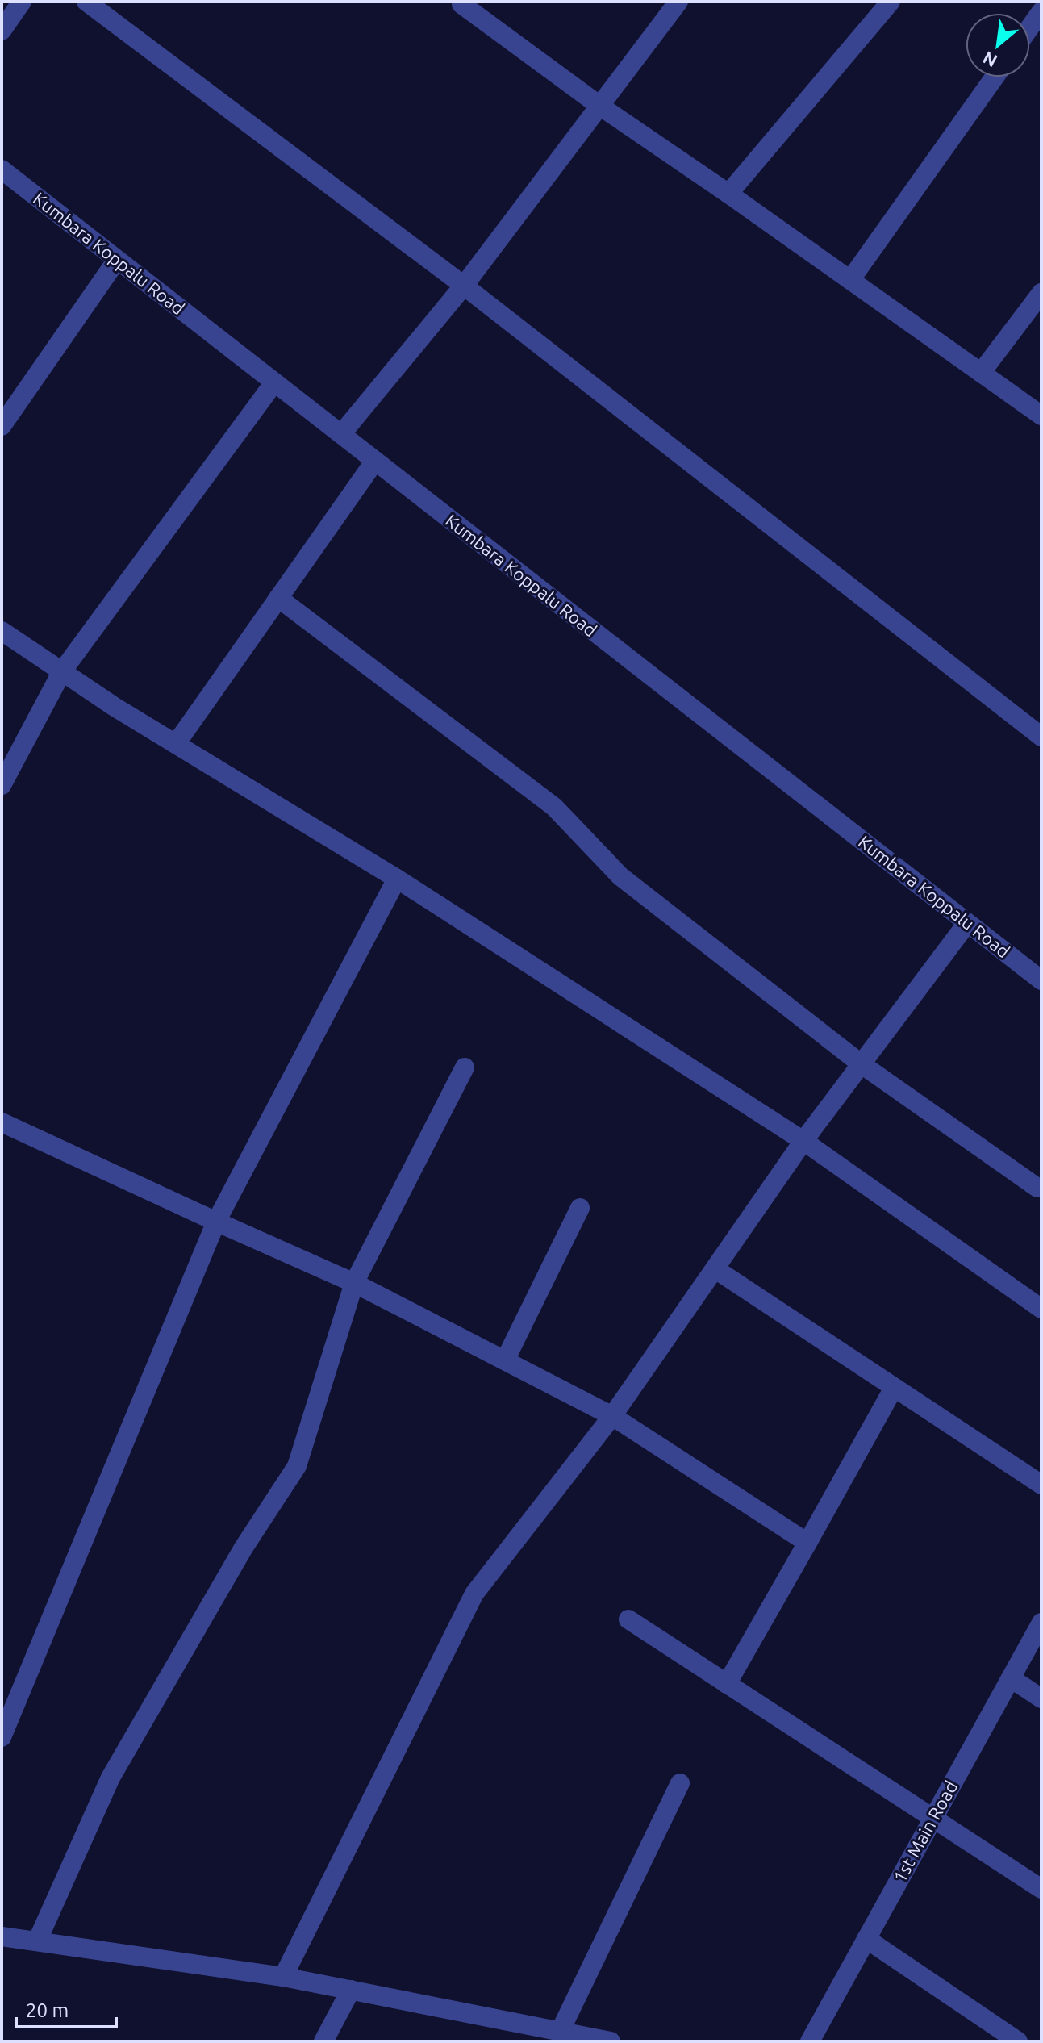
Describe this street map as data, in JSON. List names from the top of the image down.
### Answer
{
  "streets": {
    "street": ["Kumbara Koppalu Road", "1st Main Road"]
  },
  "scale_bar": "20 m",
  "north": "bottom left"
}
